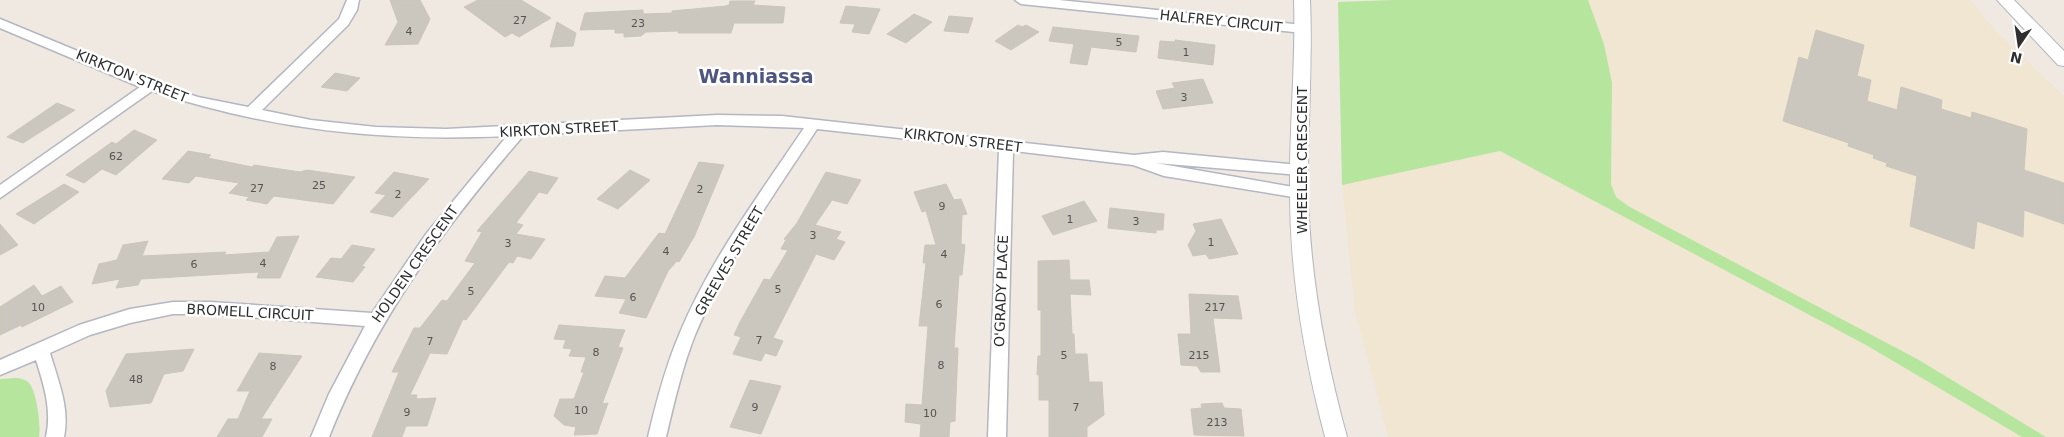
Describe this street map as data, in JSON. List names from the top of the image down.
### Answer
{
  "streets": {
    "street": [
      "HALFREY CIRCUIT",
      "KIRKTON STREET",
      "WHEELER CRESCENT",
      "GREEVES STREET",
      "HOLDEN CRESCENT",
      "O'GRADY PLACE",
      "BROMELL CIRCUIT"
    ]
  },
  "crossings": [
    ["HALFREY CIRCUIT", "WHEELER CRESCENT"],
    ["KIRKTON STREET", "WHEELER CRESCENT"],
    ["KIRKTON STREET", "GREEVES STREET"],
    ["KIRKTON STREET", "HOLDEN CRESCENT"],
    ["KIRKTON STREET", "O'GRADY PLACE"],
    ["HOLDEN CRESCENT", "BROMELL CIRCUIT"]
  ],
  "districts": ["Wanniassa"],
  "house_numbers": [
    "27",
    "23",
    "4",
    "5",
    "1",
    "3",
    "62",
    "25",
    "27",
    "2",
    "2",
    "9",
    "1",
    "3",
    "3",
    "1",
    "3",
    "4",
    "4",
    "4",
    "6",
    "5",
    "5",
    "6",
    "6",
    "10",
    "217",
    "7",
    "7",
    "8",
    "5",
    "215",
    "8",
    "8",
    "48",
    "9",
    "7",
    "10",
    "9",
    "10",
    "213"
  ],
  "north": "bottom"
}
